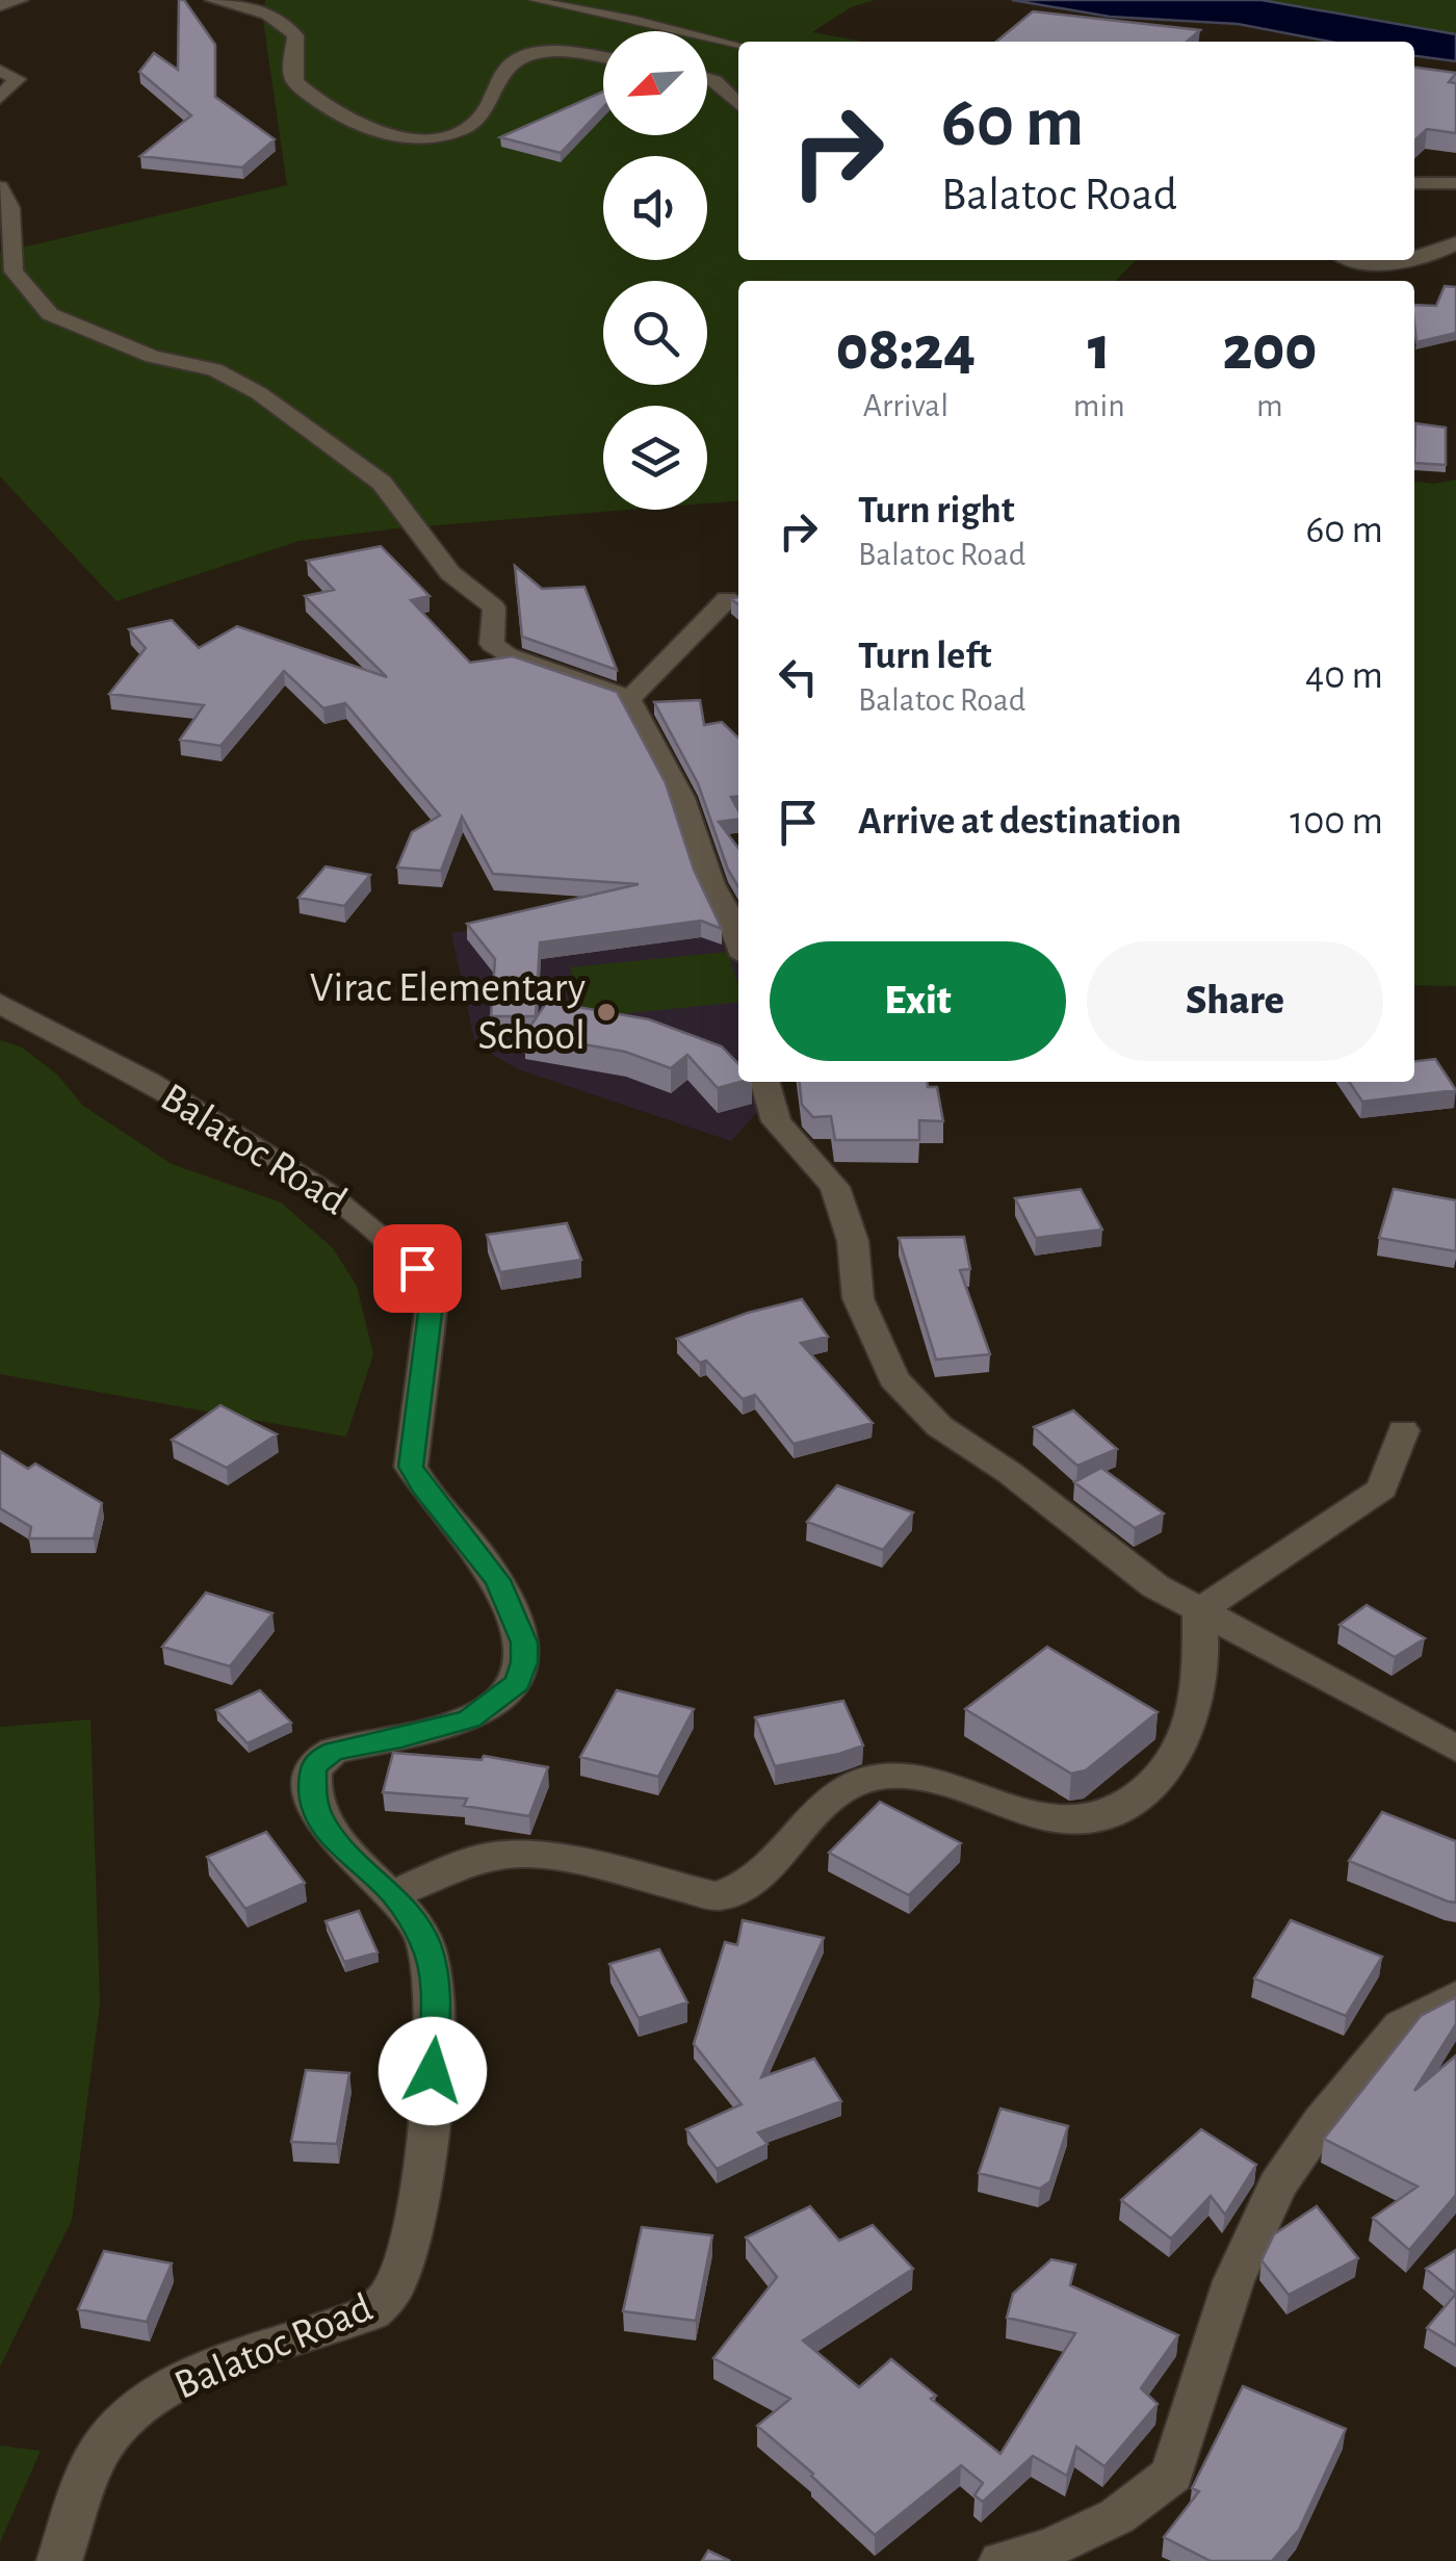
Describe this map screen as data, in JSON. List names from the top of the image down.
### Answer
{
  "streets": {
    "street": ["Balatoc Road"]
  },
  "places": ["Virac Elementary School"],
  "north": "bottom left",
  "page": {
    "turn": ["60 m", "Balatoc Road"],
    "eta": [
      "08:24",
      "Arrival",
      "1",
      "min",
      "200",
      "m"
    ],
    "list": [
      {
        "name": "Turn right",
        "note": "Balatoc Road",
        "value": "60 m"
      },
      {
        "name": "Turn left",
        "note": "Balatoc Road",
        "value": "40 m"
      },
      {
        "name": "Arrive at destination",
        "value": "100 m"
      }
    ],
    "buttons": ["Exit", "Share"]
  }
}
